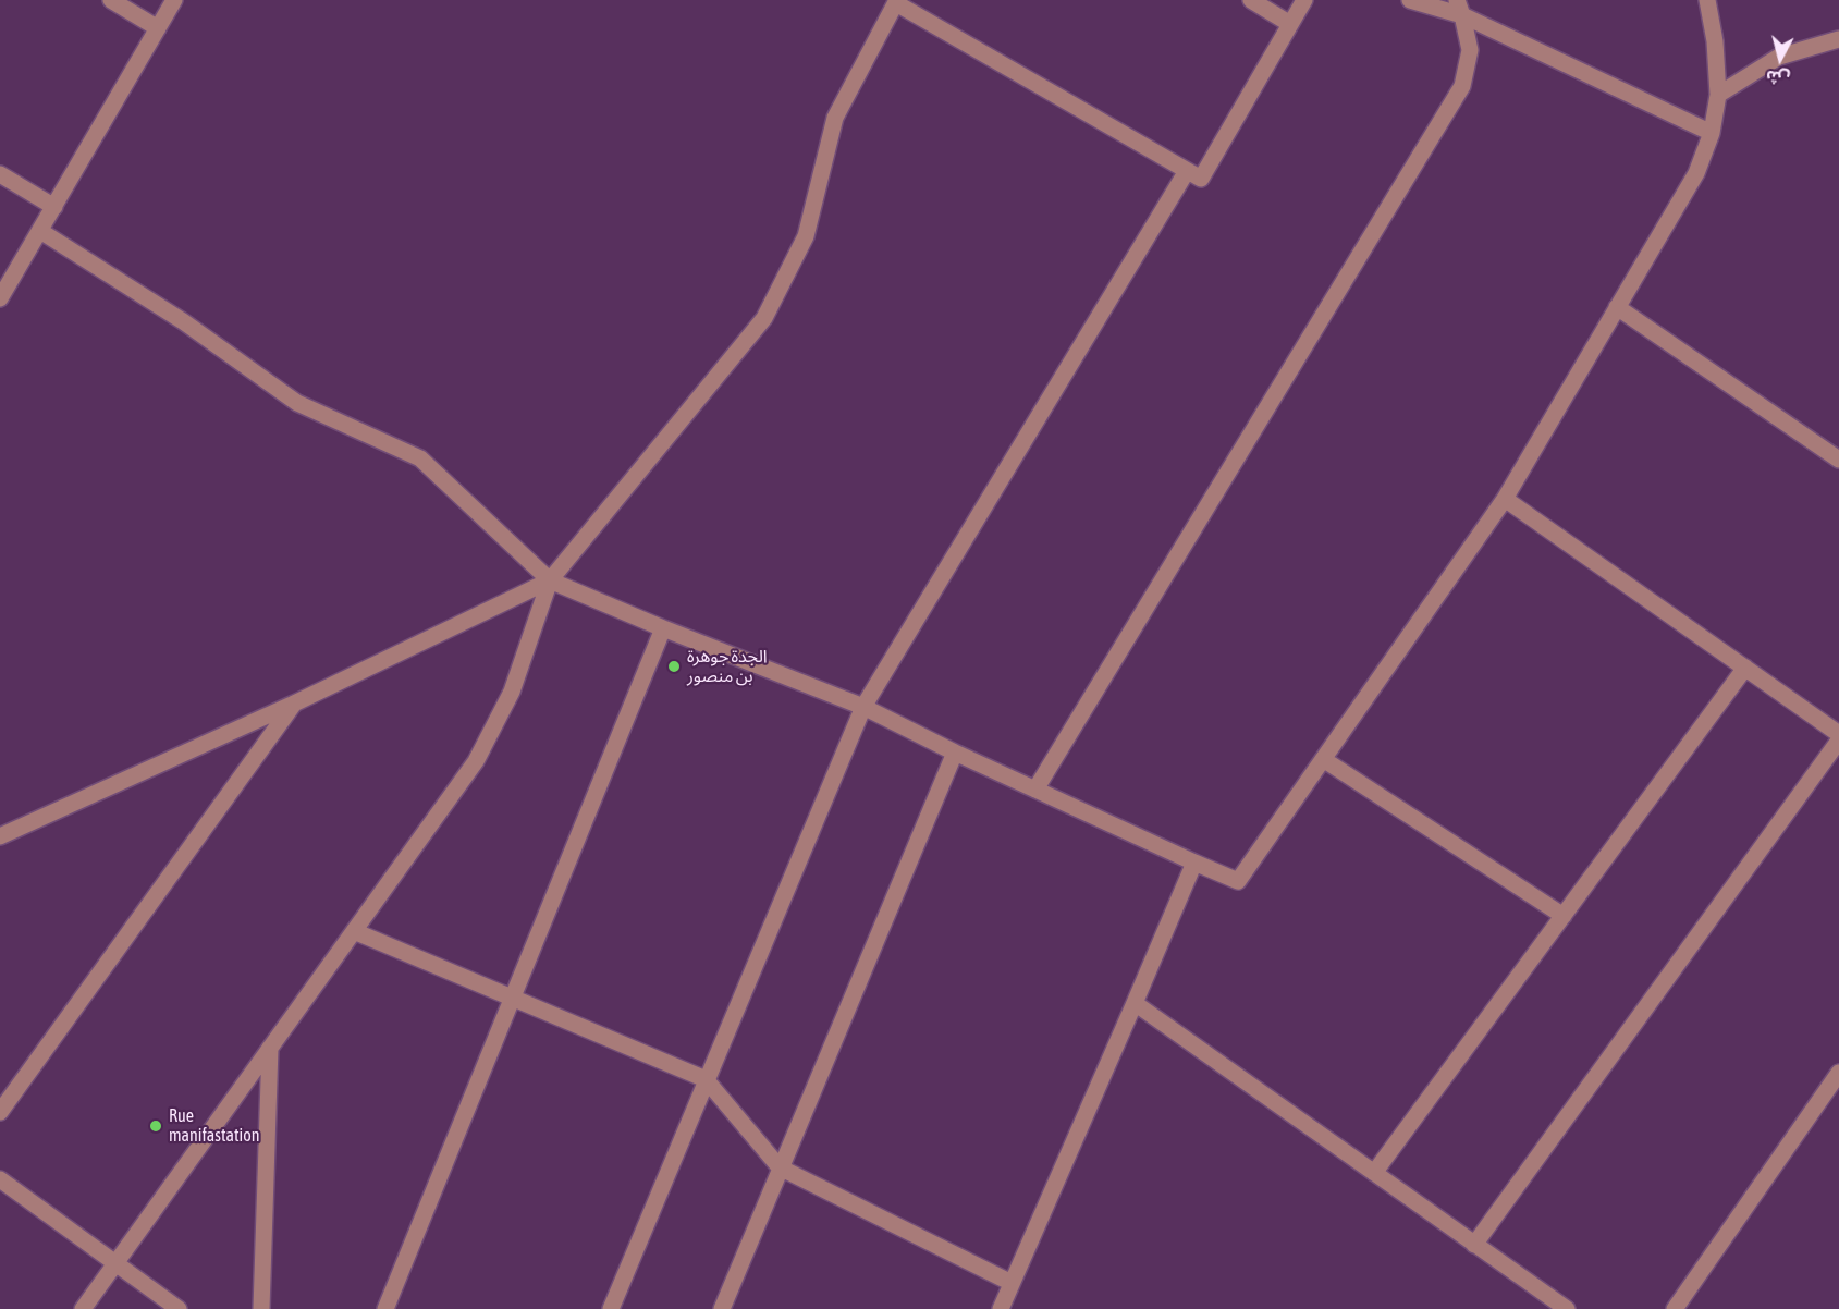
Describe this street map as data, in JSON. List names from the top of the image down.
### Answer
{
  "places": ["الجدة جوهرة بن منصور", "Rue manifastation"],
  "north": "bottom"
}
